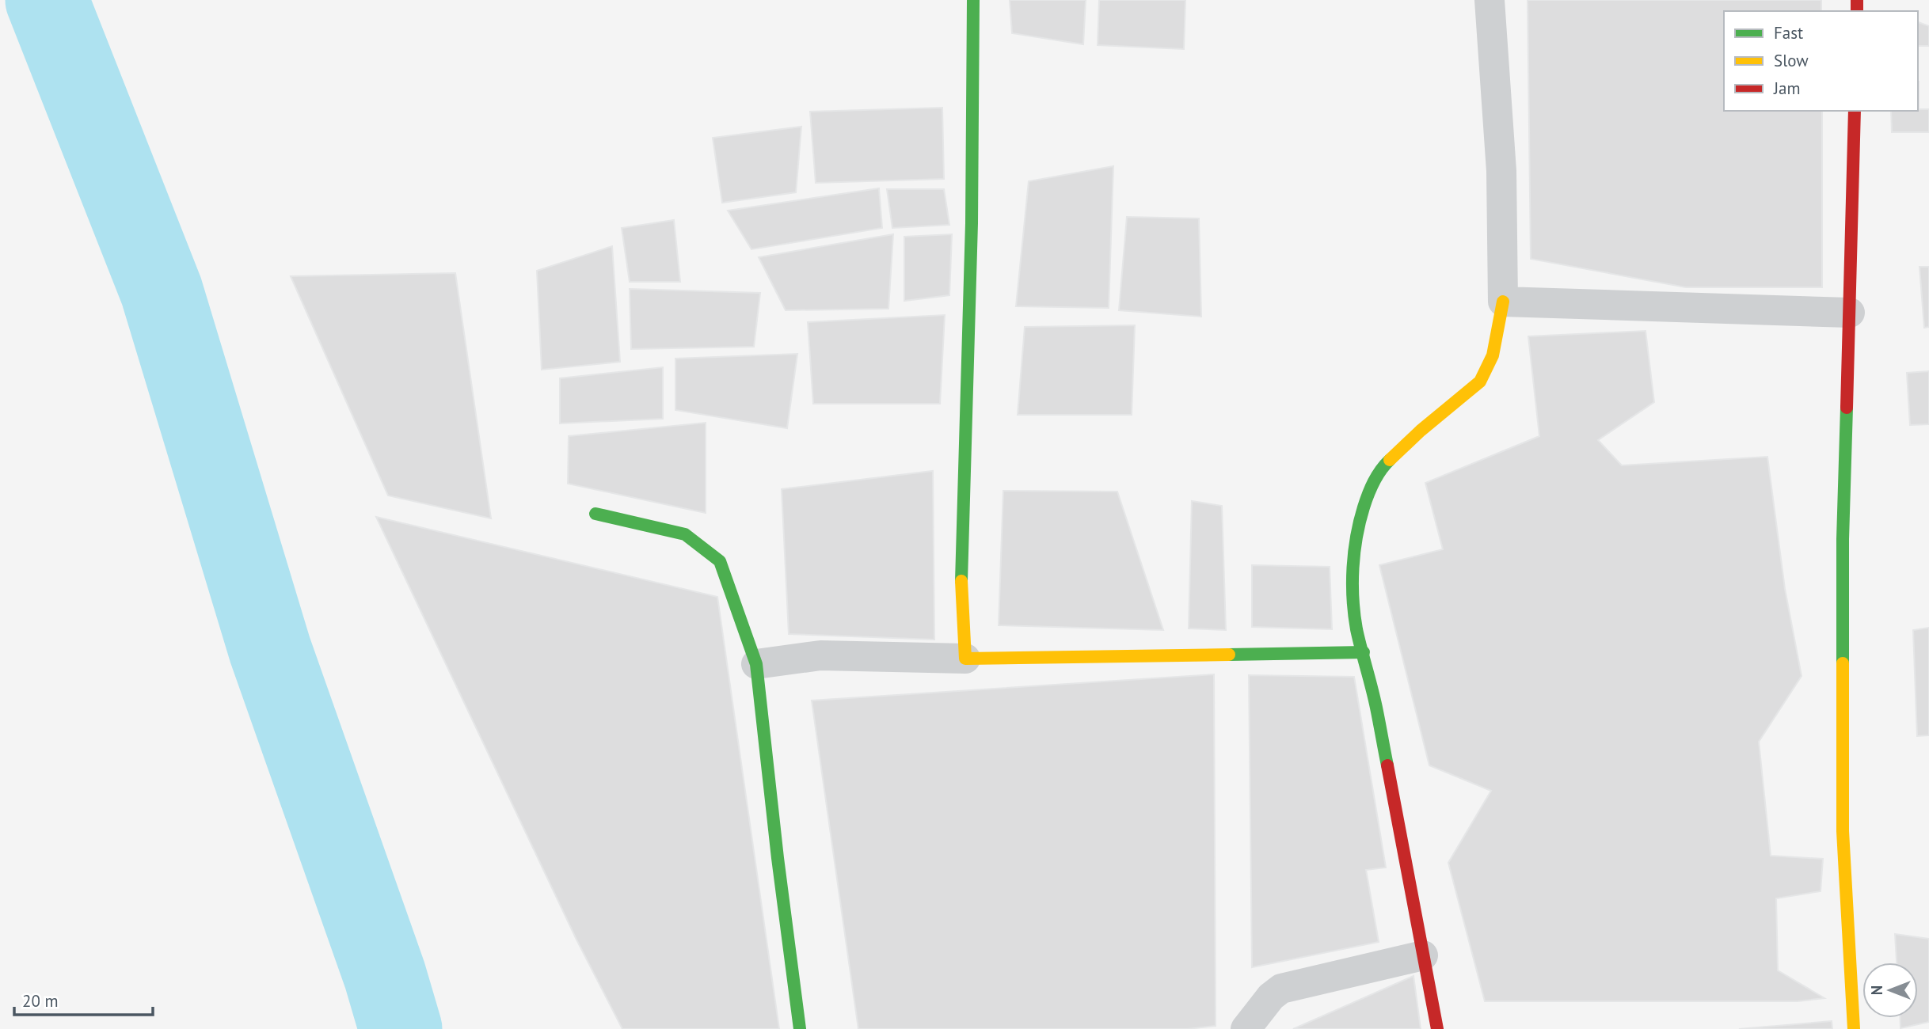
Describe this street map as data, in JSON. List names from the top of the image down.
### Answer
{
  "legend": ["Fast", "Slow", "Jam"],
  "scale_bar": "20 m",
  "north": "left"
}
